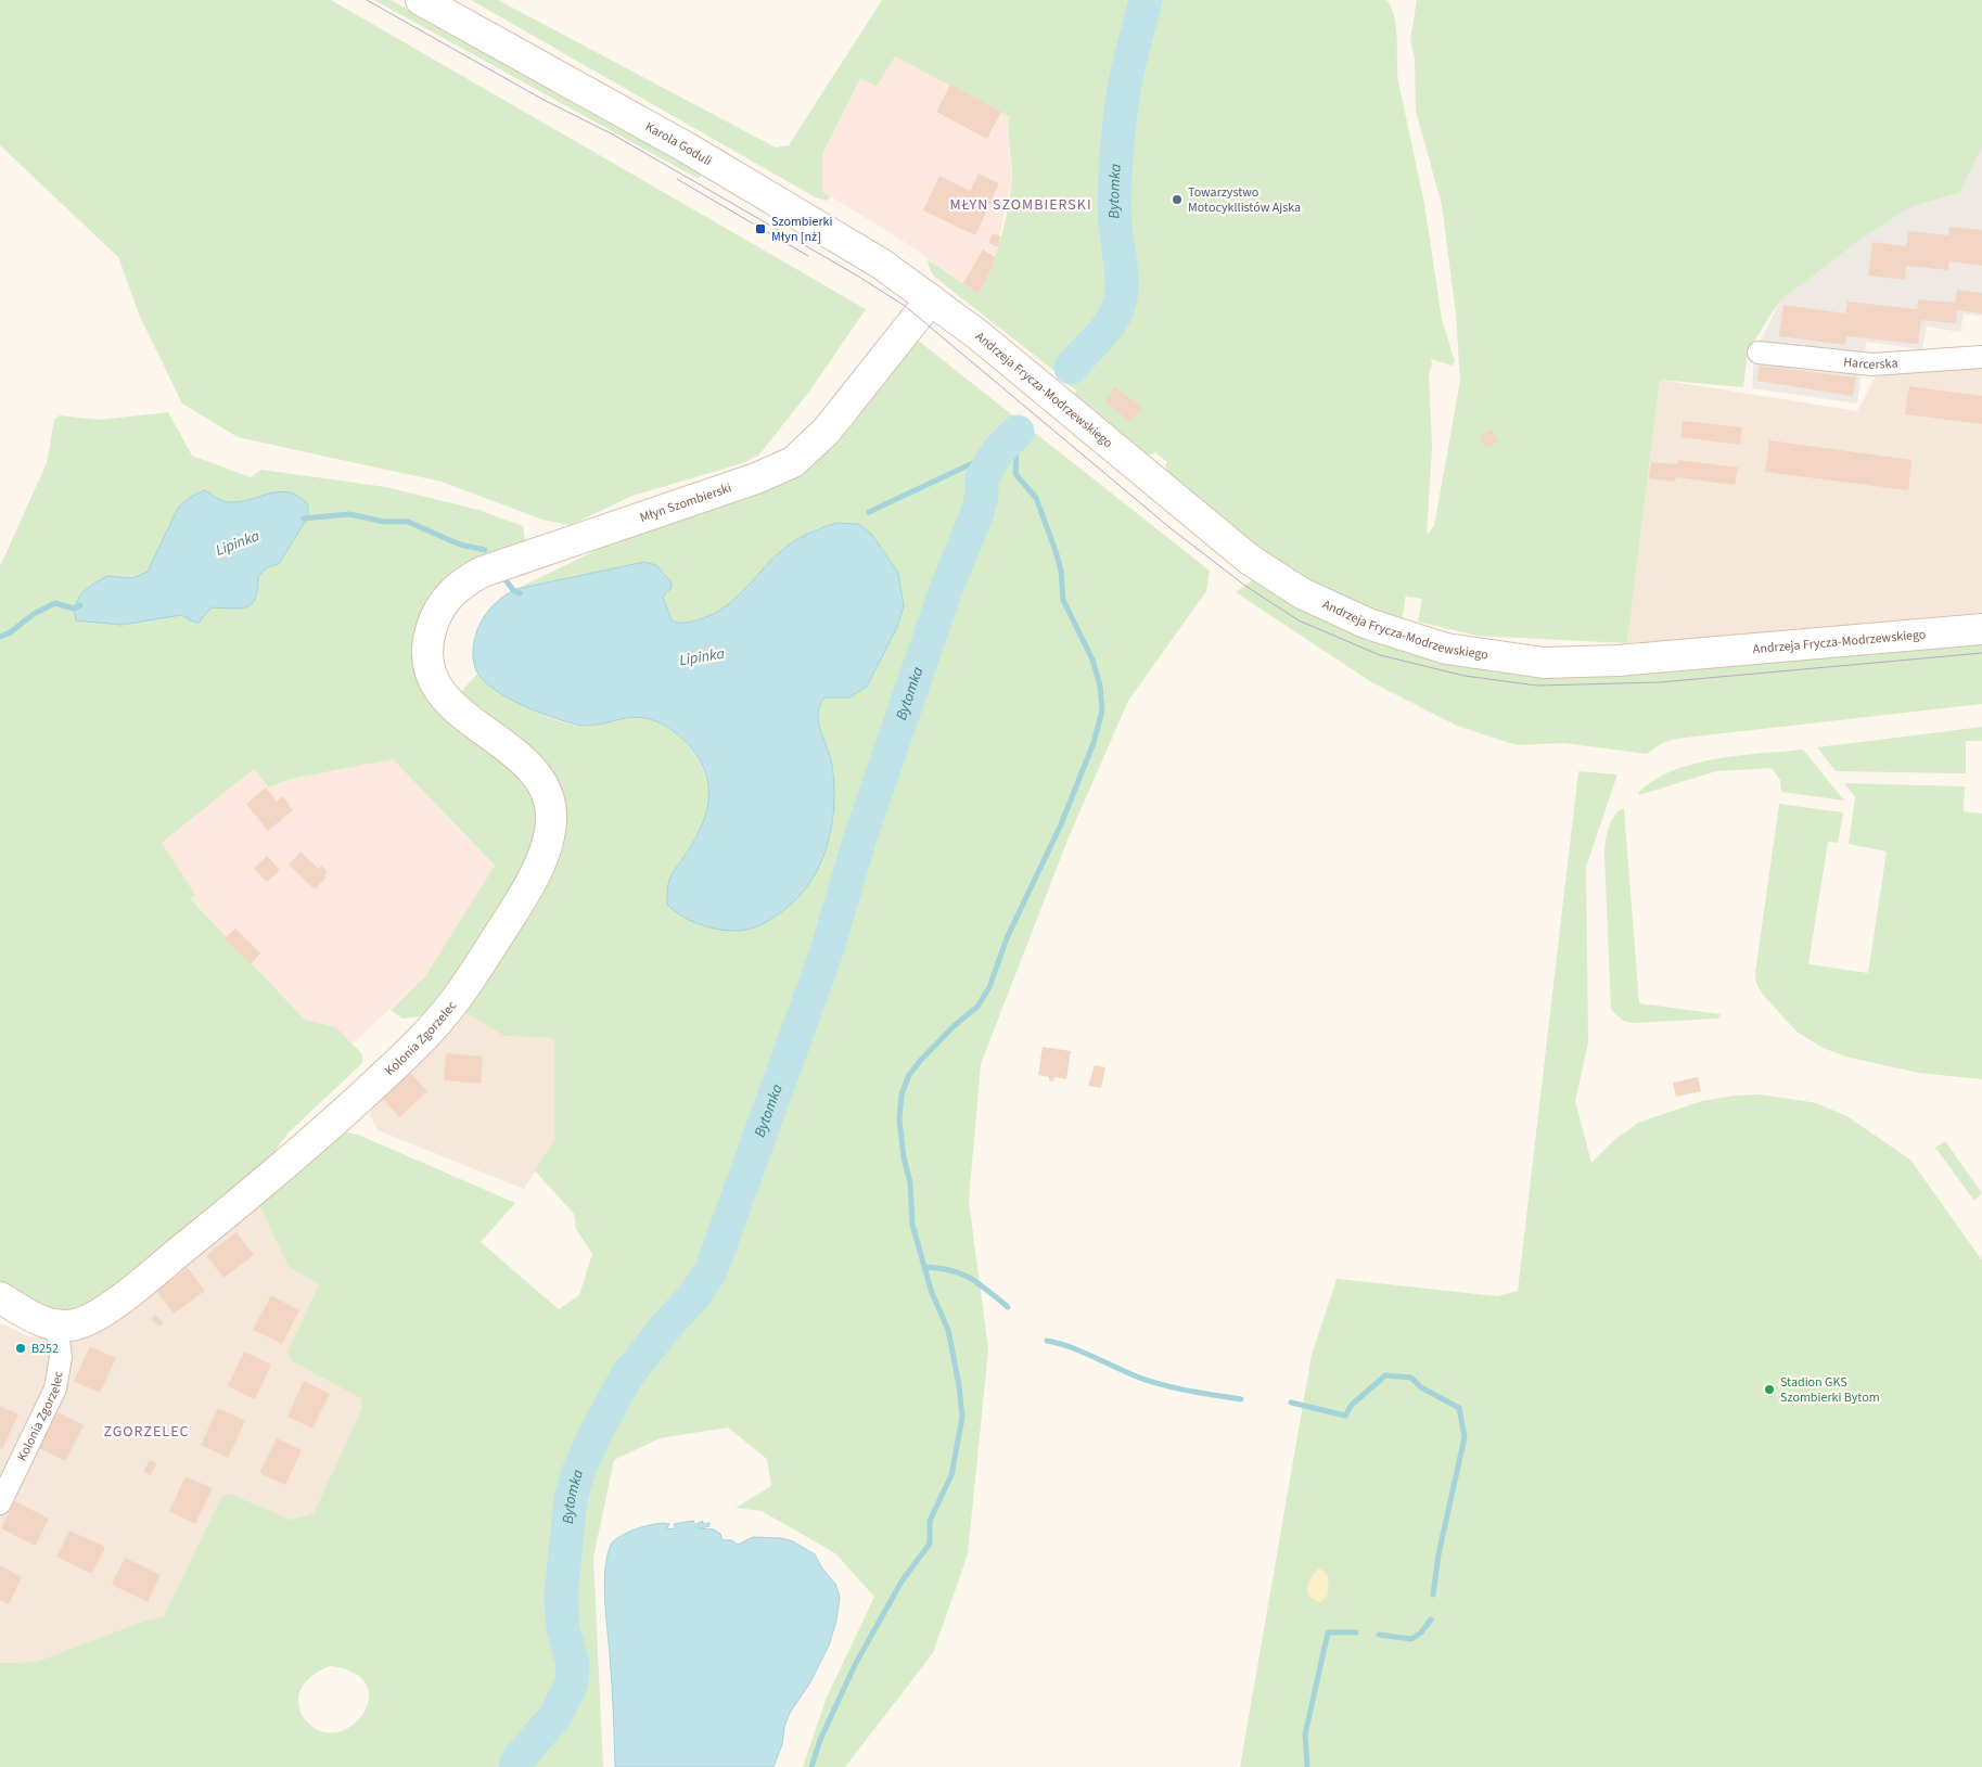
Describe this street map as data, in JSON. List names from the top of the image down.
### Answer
{
  "streets": {
    "main road": [
      "Karola Goduli",
      "Andrzeja Frycza-Modrzewskiego",
      "Młyn Szombierski",
      "Kolonia Zgorzelec"
    ],
    "street": ["Harcerska"]
  },
  "crossings": [
    ["Karola Goduli", "Andrzeja Frycza-Modrzewskiego"],
    ["Karola Goduli", "Młyn Szombierski"],
    ["Andrzeja Frycza-Modrzewskiego", "Młyn Szombierski"],
    ["Młyn Szombierski", "Kolonia Zgorzelec"]
  ],
  "districts": ["MŁYN SZOMBIERSKI", "ZGORZELEC"],
  "water": ["Bytomka", "Lipinka"],
  "places": {
    "other": ["Towarzystwo Motocykllistów Ajska", "B252", "Stadion GKS Szombierki Bytom"],
    "transit": ["Szombierki Młyn [nż]"]
  }
}
